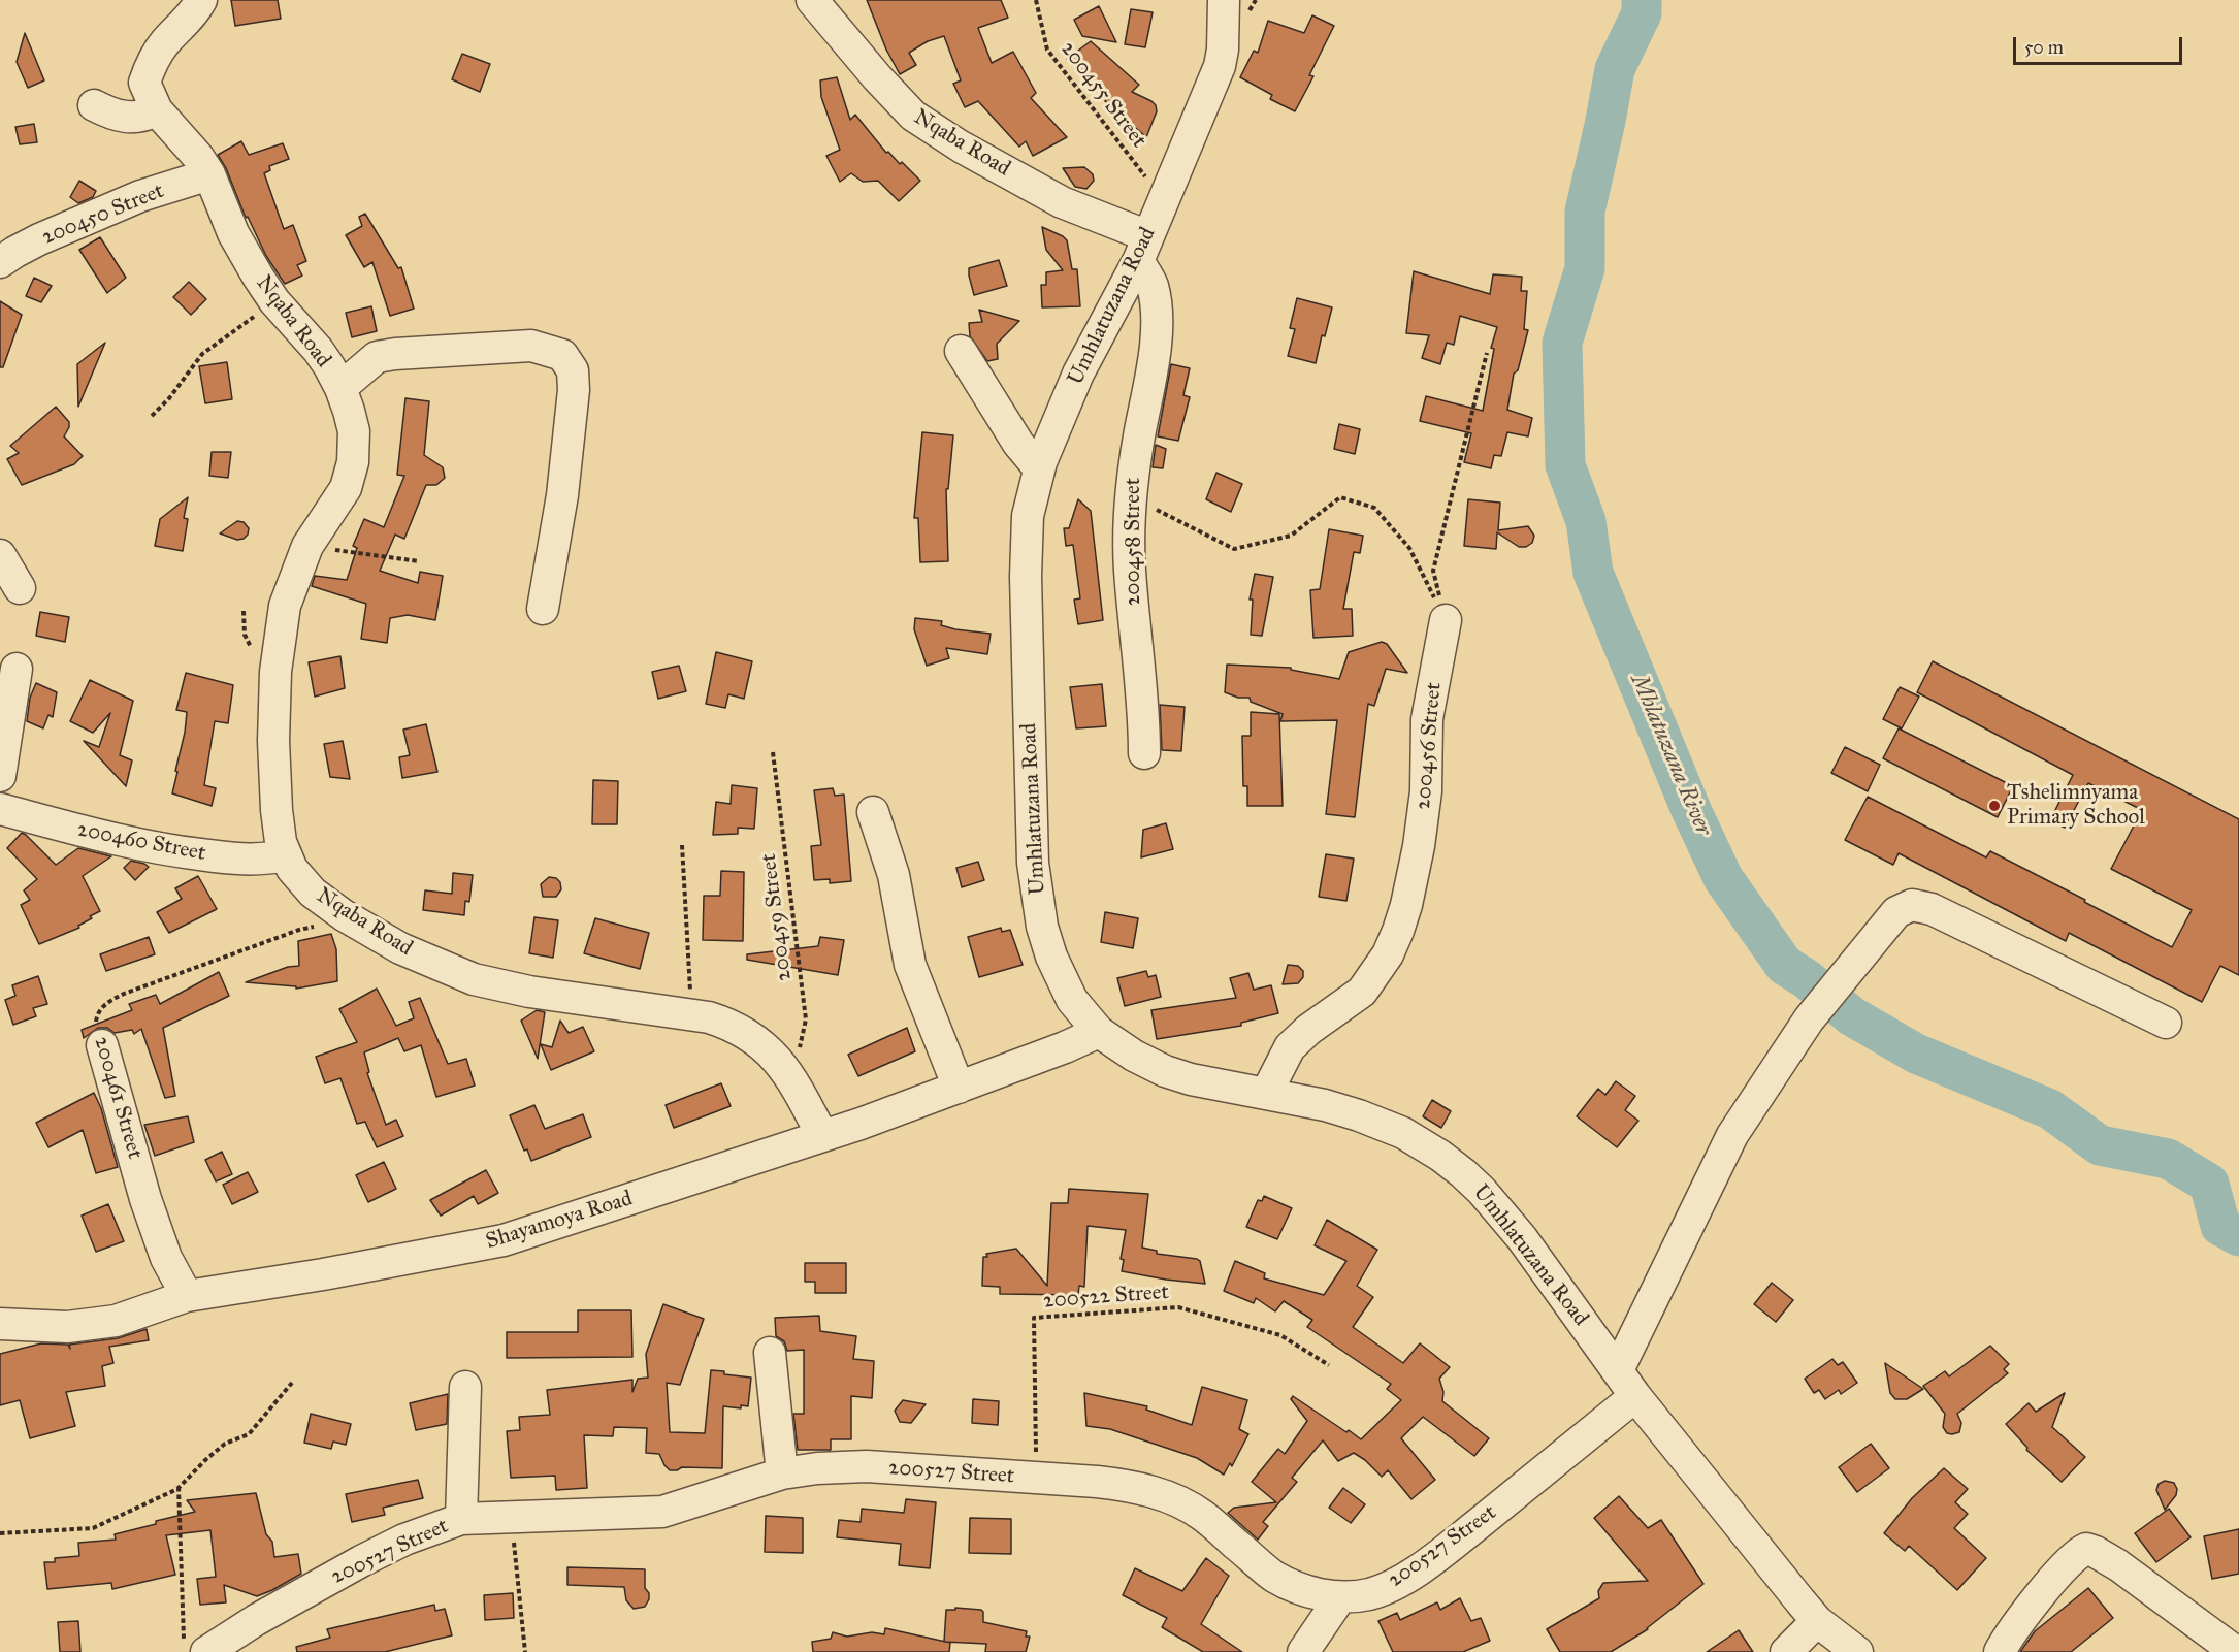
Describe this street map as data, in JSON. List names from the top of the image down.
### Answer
{
  "streets": {
    "street": [
      "Nqaba Road",
      "200450 Street",
      "Umhlatuzana Road",
      "200458 Street",
      "200456 Street",
      "200460 Street",
      "200461 Street",
      "Shayamoya Road",
      "200527 Street"
    ],
    "path": ["200455 Street", "200459 Street", "200522 Street"]
  },
  "crossings": [
    ["200455 Street", "Umhlatuzana Road"],
    ["Nqaba Road", "200450 Street"],
    ["Nqaba Road", "Umhlatuzana Road"],
    ["Nqaba Road", "200458 Street"],
    ["Nqaba Road", "200460 Street"],
    ["Nqaba Road", "200459 Street"],
    ["Nqaba Road", "200461 Street"],
    ["Nqaba Road", "Shayamoya Road"],
    ["Umhlatuzana Road", "200458 Street"],
    ["Umhlatuzana Road", "200456 Street"],
    ["Umhlatuzana Road", "Shayamoya Road"],
    ["Umhlatuzana Road", "200527 Street"],
    ["200461 Street", "Shayamoya Road"],
    ["200522 Street", "200527 Street"]
  ],
  "water": ["Mhlatuzana River"],
  "places": ["Tshelimnyama Primary School"],
  "scale_bar": "50 m"
}
